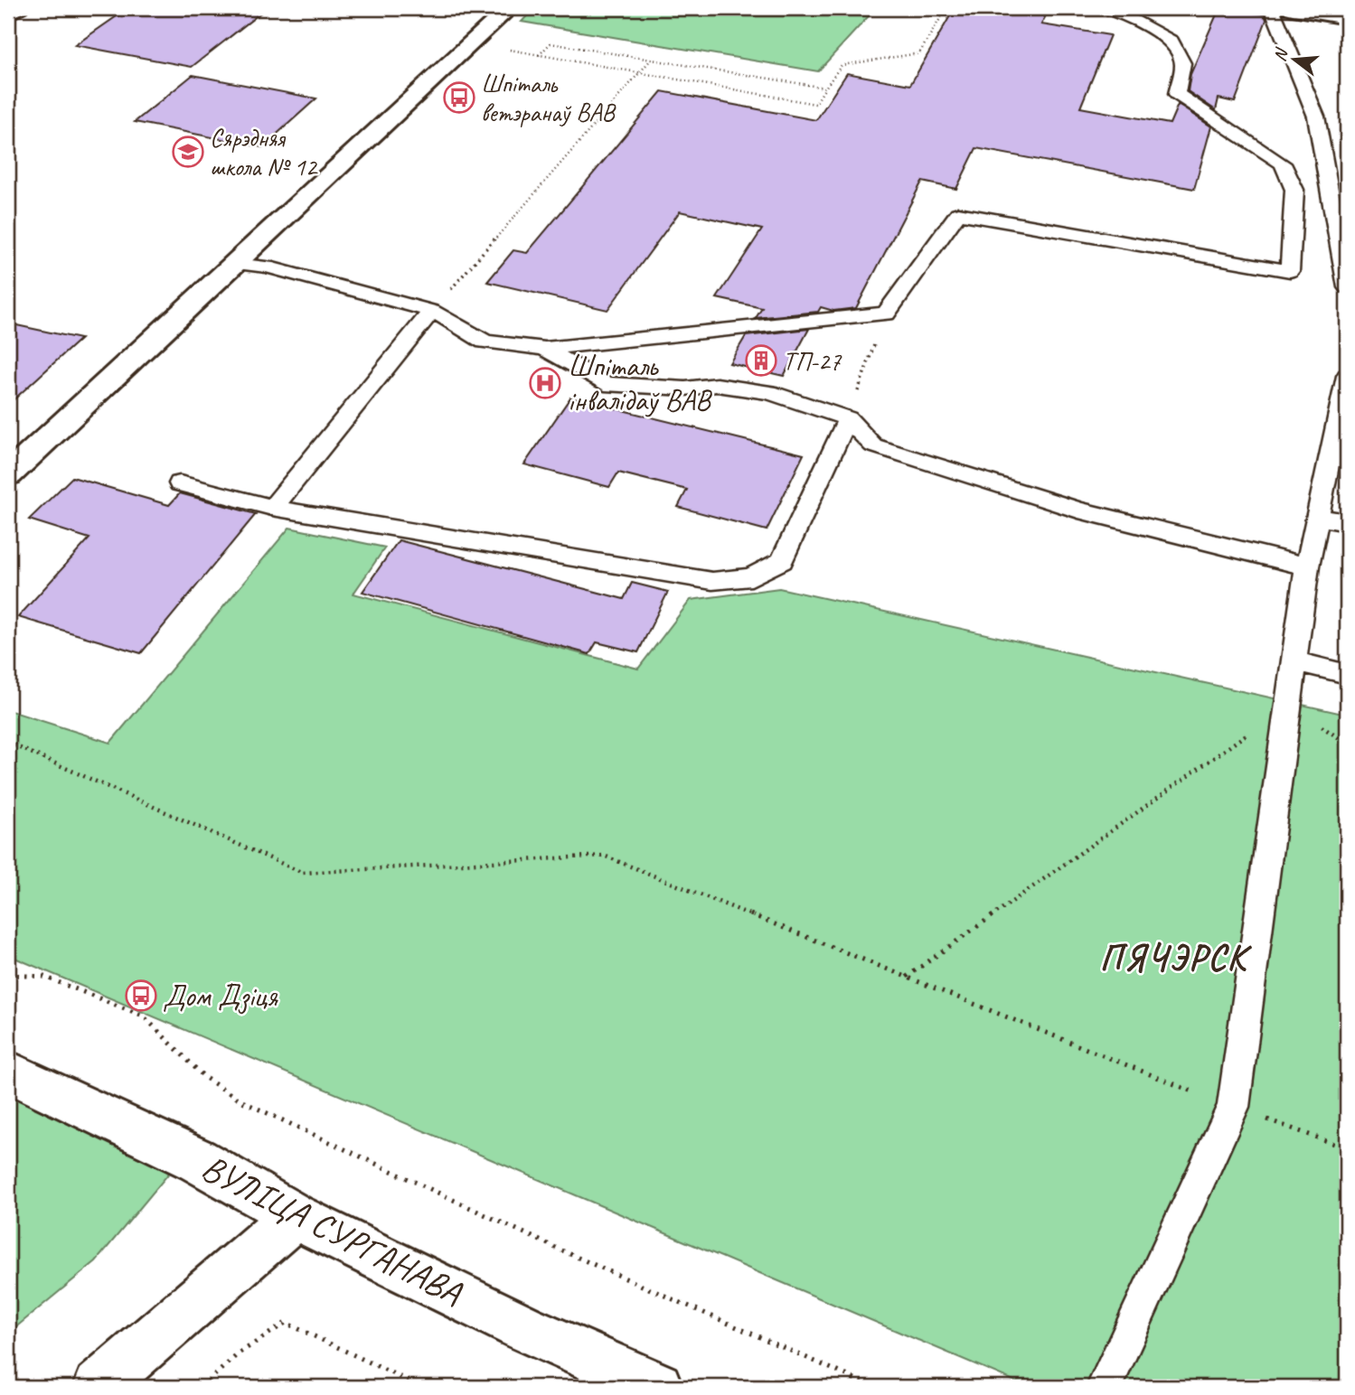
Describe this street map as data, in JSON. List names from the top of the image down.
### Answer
{
  "streets": {
    "main road": ["ВУЛІЦА СУРГАНАВА"]
  },
  "districts": ["ПЯЧЭРСК"],
  "places": {
    "bus stop": ["Шпіталь ветэранаў ВАВ", "Дом Дзіця"],
    "school or university": ["Сярэдняя школа № 12"],
    "building": ["ТП-27"],
    "hospital": ["Шпіталь інвалідаў ВАВ"]
  },
  "north": "left"
}
